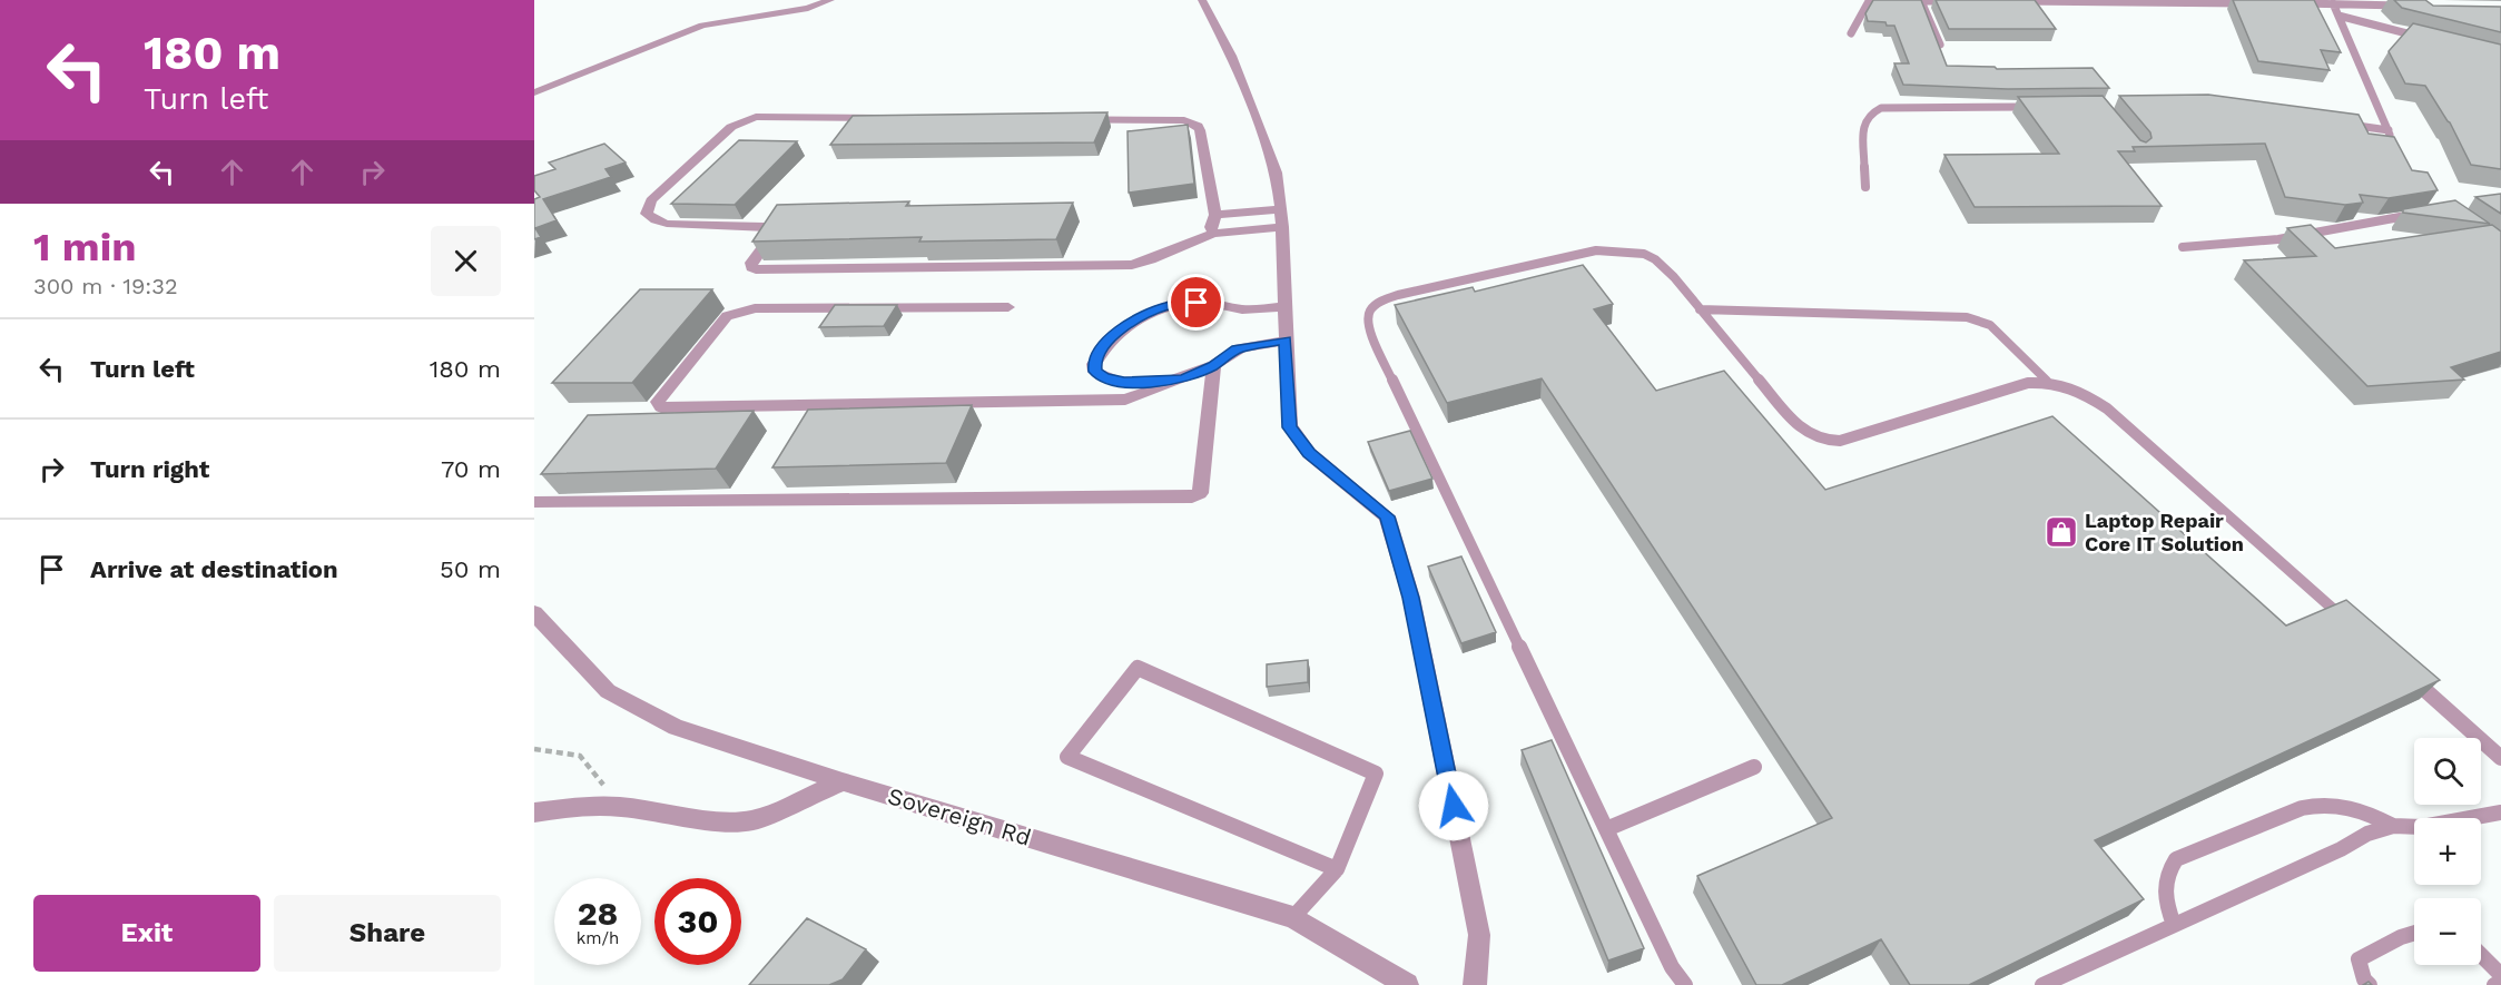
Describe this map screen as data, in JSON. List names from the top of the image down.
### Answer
{
  "streets": {
    "street": ["Sovereign Rd"]
  },
  "places": {
    "shop": ["Laptop Repair Core IT Solution"]
  },
  "page": {
    "turn": ["180 m", "Turn left"],
    "heading": ["1 min", "300 m · 19:32"],
    "list": [
      {
        "name": "Turn left",
        "value": "180 m"
      },
      {
        "name": "Turn right",
        "value": "70 m"
      },
      {
        "name": "Arrive at destination",
        "value": "50 m"
      }
    ],
    "map_buttons": ["+", "−"],
    "speed": "28 km/h",
    "limit": "30",
    "buttons": ["Exit", "Share"]
  }
}
